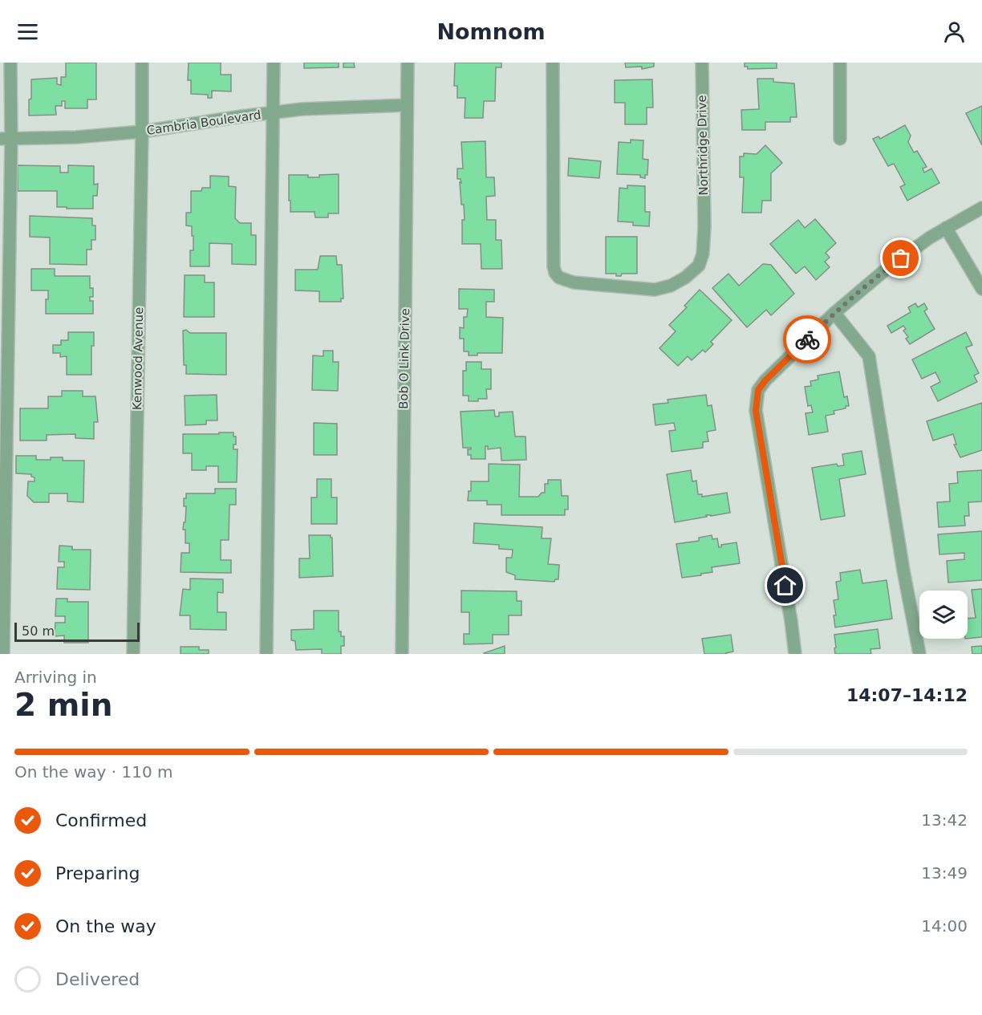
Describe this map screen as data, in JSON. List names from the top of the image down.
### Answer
{
  "streets": {
    "street": [
      "Cambria Boulevard",
      "Northridge Drive",
      "Kenwood Avenue",
      "Bob O Link Drive"
    ]
  },
  "crossings": [
    ["Cambria Boulevard", "Kenwood Avenue"],
    ["Cambria Boulevard", "Bob O Link Drive"]
  ],
  "scale_bar": "50 m",
  "page": {
    "header": "Nomnom",
    "scale": "50 m",
    "heading": ["2 min", "Arriving in", "14:07–14:12"],
    "bar": "On the way · 110 m",
    "list": [
      ["Confirmed", "13:42"],
      ["Preparing", "13:49"],
      ["On the way", "14:00"],
      "Delivered"
    ]
  }
}
